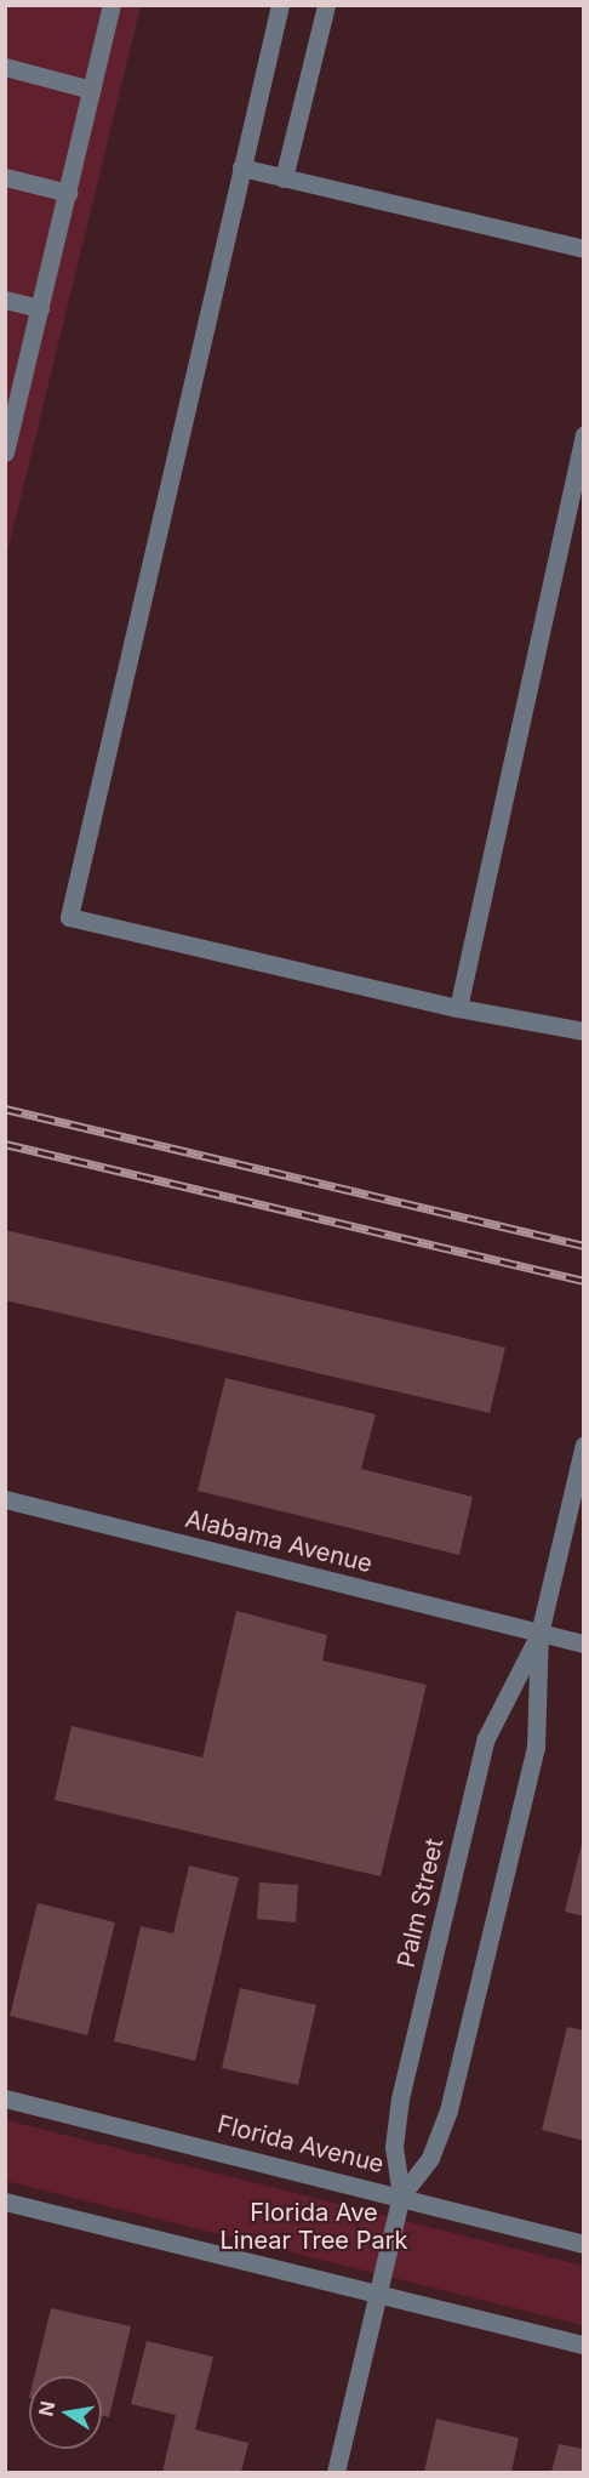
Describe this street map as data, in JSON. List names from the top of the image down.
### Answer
{
  "streets": {
    "street": ["Alabama Avenue", "Palm Street", "Florida Avenue"]
  },
  "crossings": [
    ["Alabama Avenue", "Palm Street"],
    ["Palm Street", "Florida Avenue"]
  ],
  "parks": ["Florida Ave Linear Tree Park"],
  "north": "left"
}
